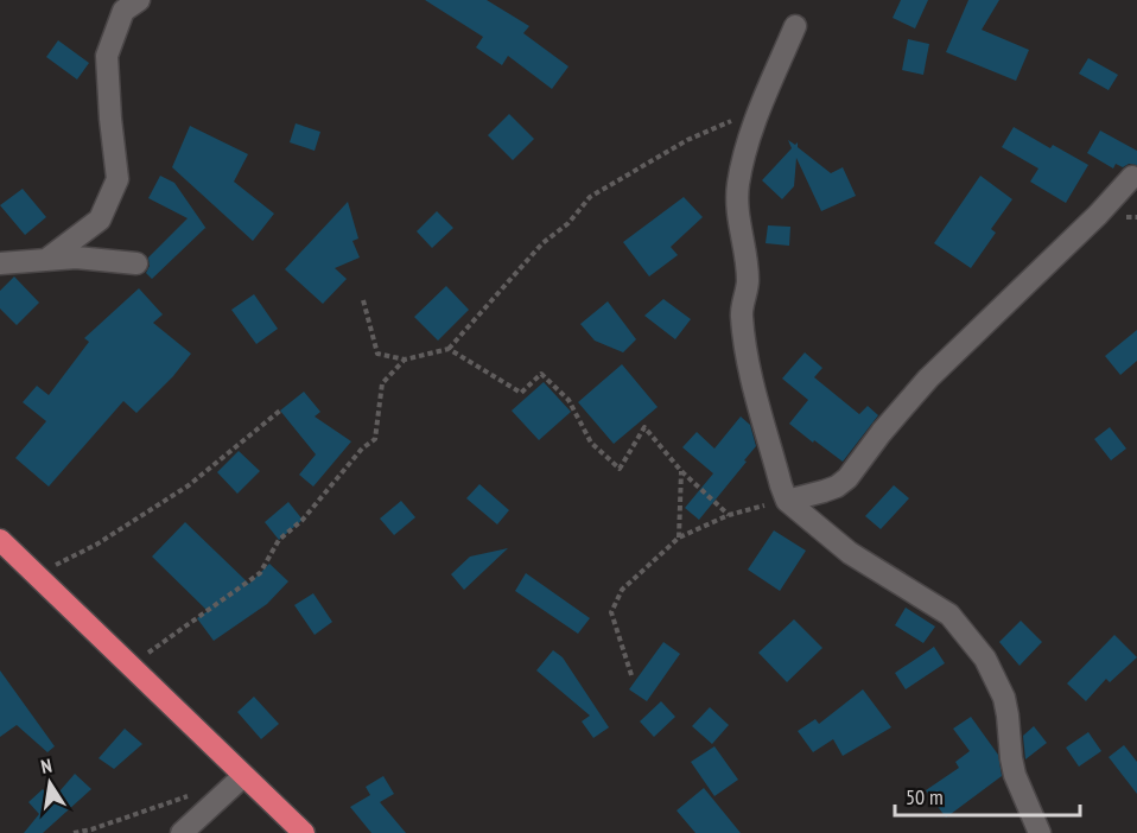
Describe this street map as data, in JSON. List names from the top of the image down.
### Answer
{
  "scale_bar": "50 m",
  "north": "top"
}
